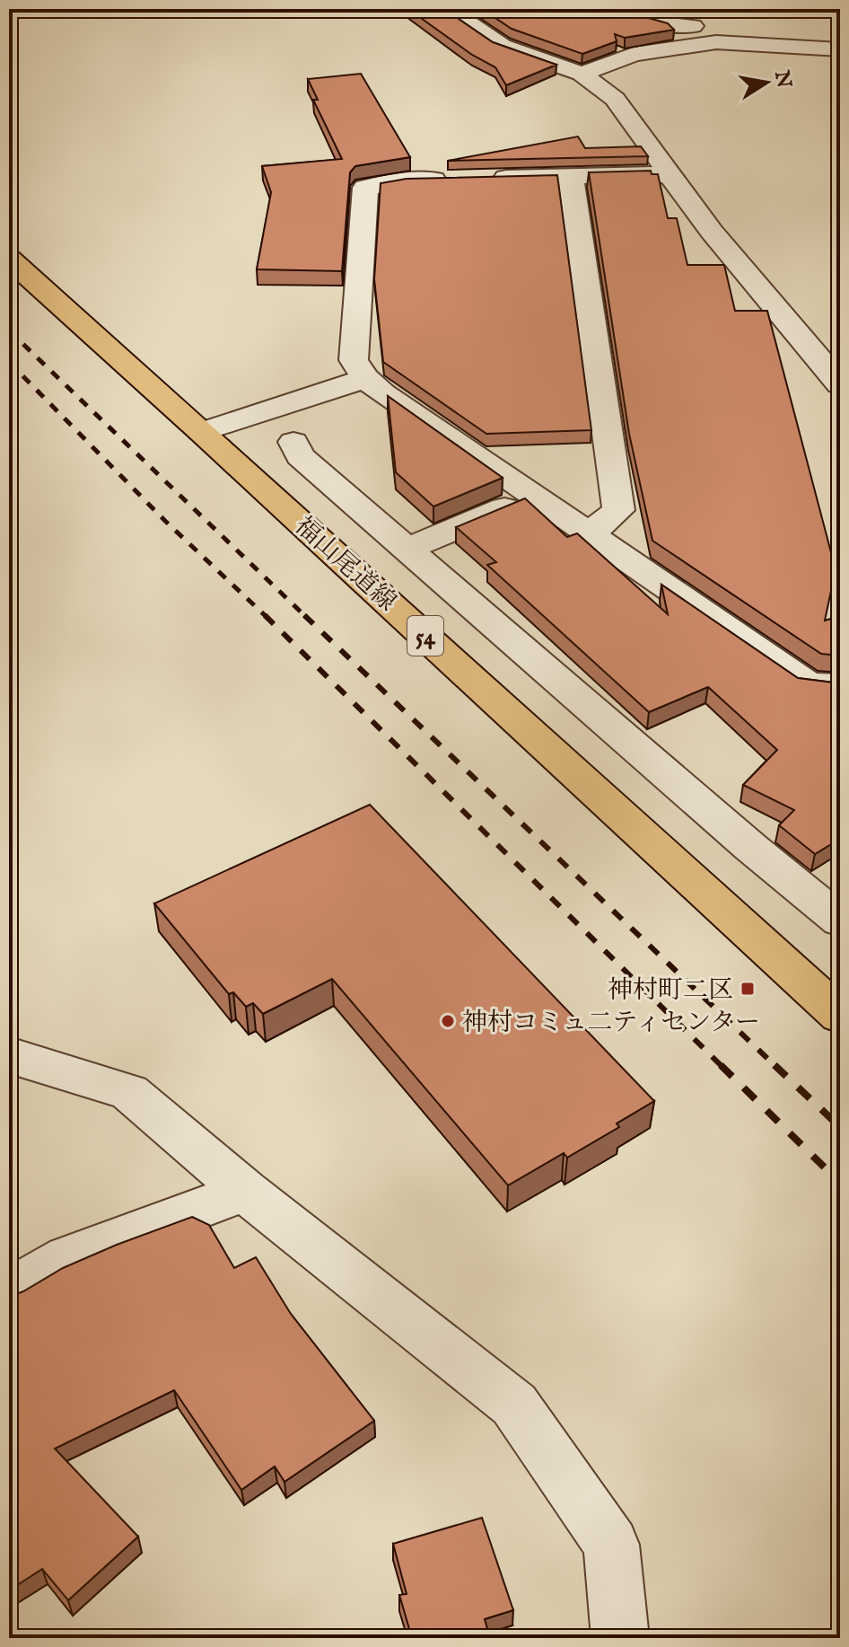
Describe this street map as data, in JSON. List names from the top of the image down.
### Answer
{
  "streets": {
    "main road": ["福山尾道線", "54"]
  },
  "places": {
    "transit": ["神村町二区"],
    "other": ["神村コミュ二ティセンター"]
  },
  "north": "right"
}
